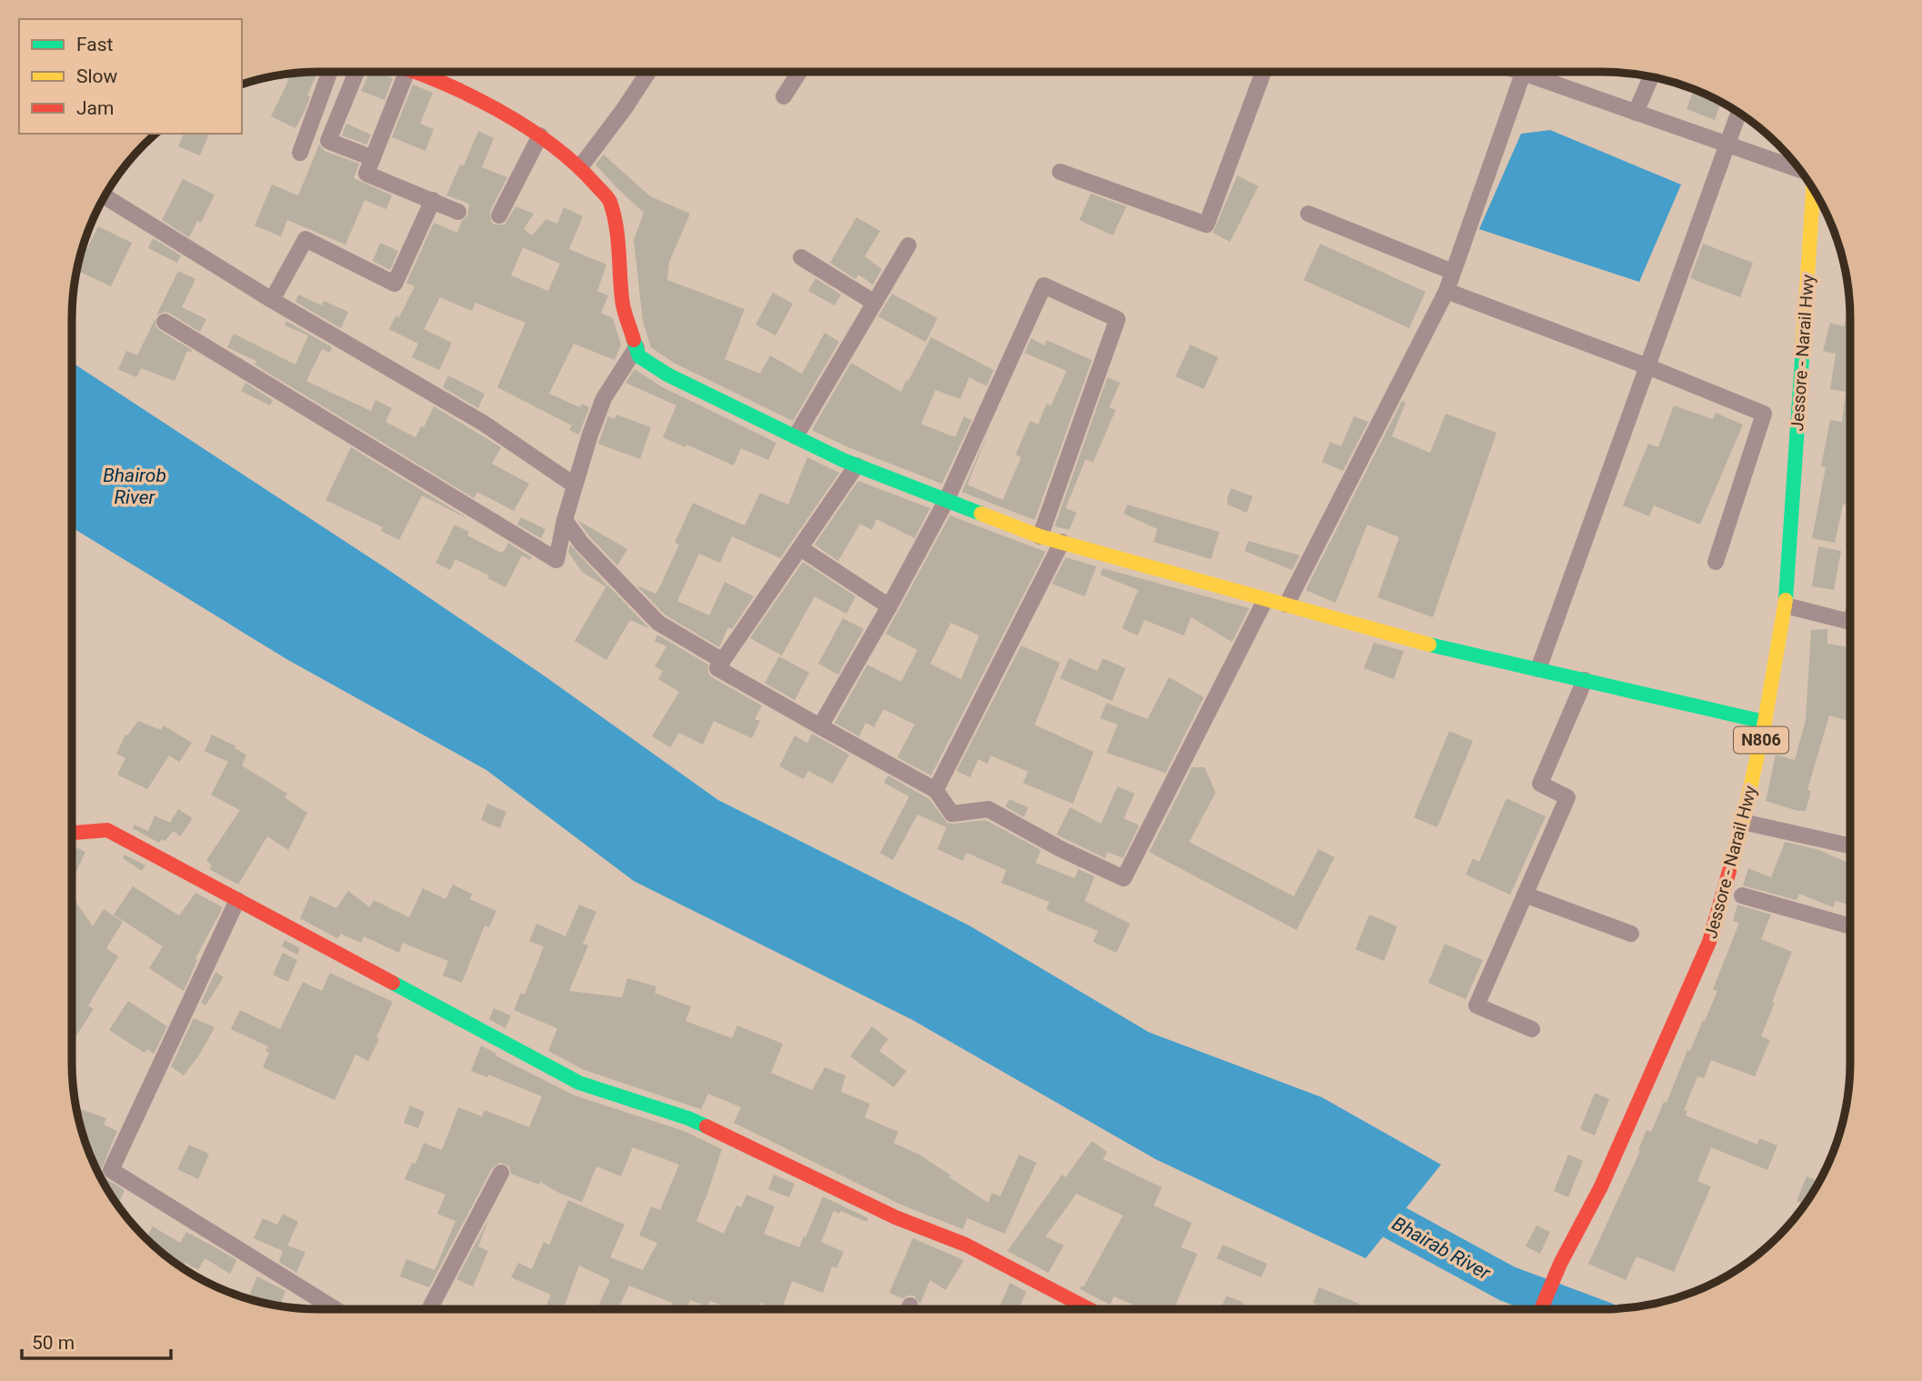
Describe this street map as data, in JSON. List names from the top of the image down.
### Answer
{
  "streets": {
    "main road": ["Jessore - Narail Hwy", "N806"]
  },
  "water": ["Bhairob River", "Bhairab River"],
  "legend": ["Fast", "Slow", "Jam"],
  "scale_bar": "50 m"
}
